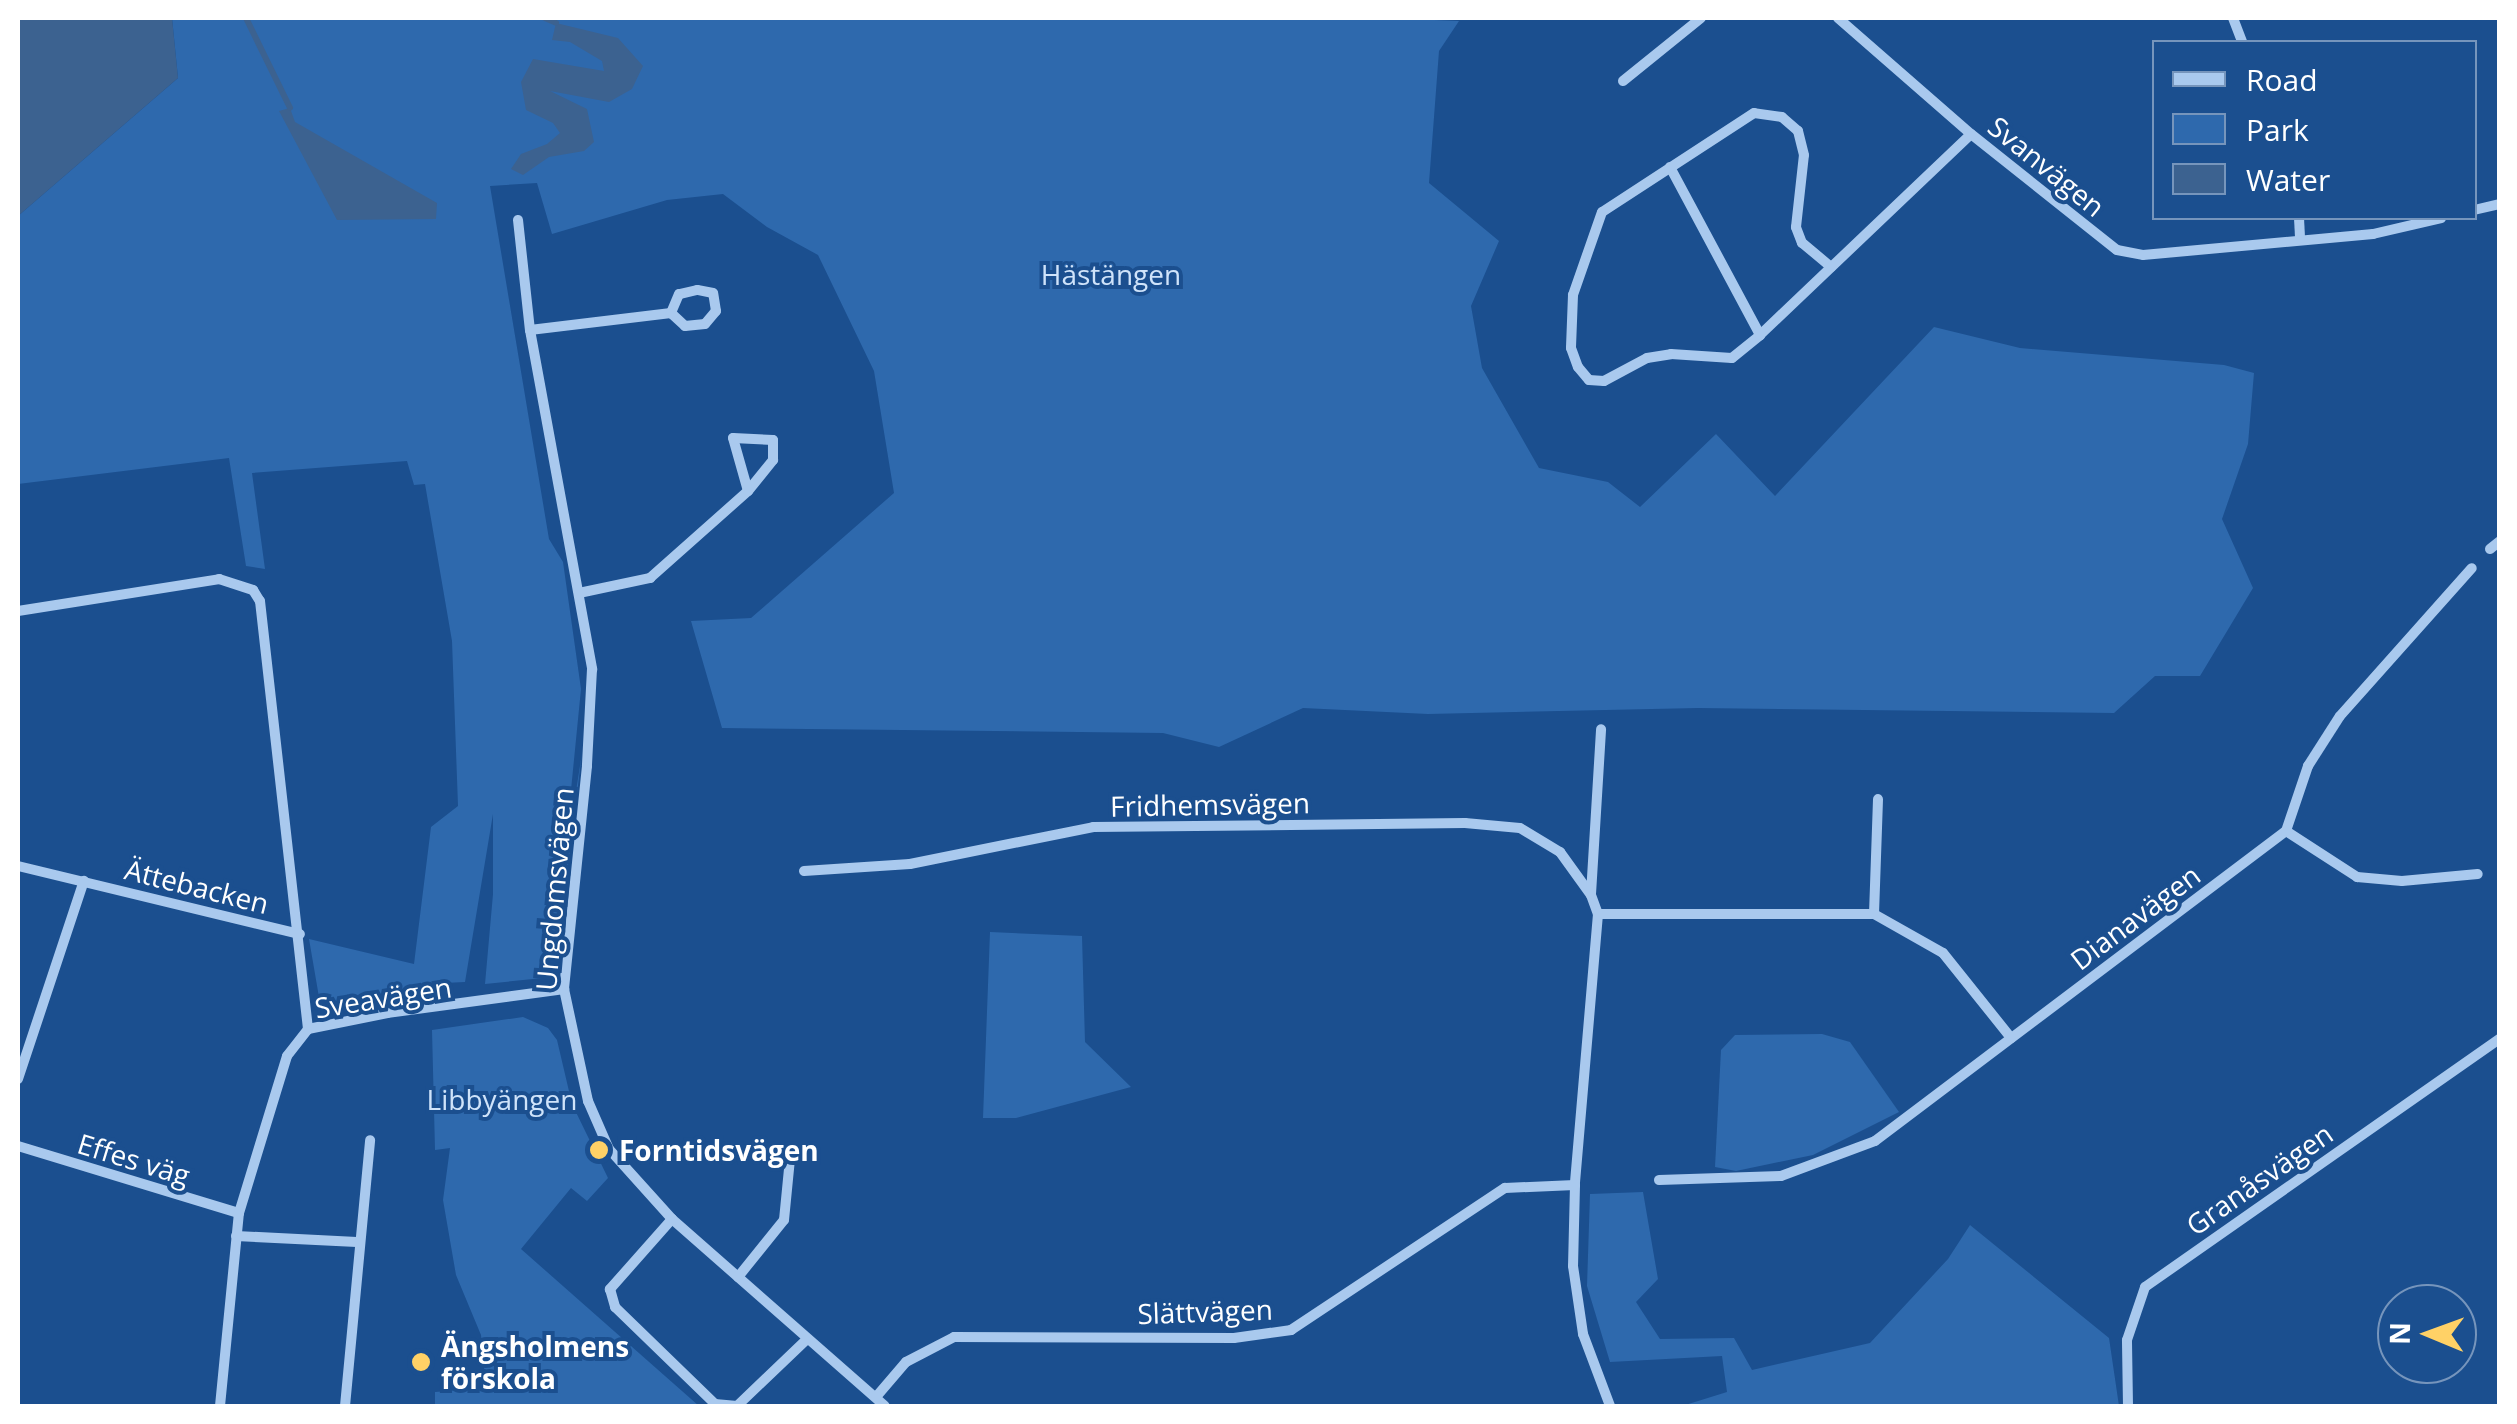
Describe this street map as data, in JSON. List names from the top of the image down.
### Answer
{
  "streets": {
    "street": [
      "Svanvägen",
      "Fridhemsvägen",
      "Ättebacken",
      "Ungdomsvägen",
      "Dianavägen",
      "Sveavägen",
      "Effes väg",
      "Granåsvägen",
      "Slättvägen"
    ]
  },
  "crossings": [
    ["Fridhemsvägen", "Slättvägen"],
    ["Ungdomsvägen", "Sveavägen"],
    ["Ungdomsvägen", "Slättvägen"],
    ["Sveavägen", "Effes väg"]
  ],
  "parks": ["Hästängen", "Libbyängen"],
  "places": ["Forntidsvägen", "Ängsholmens förskola"],
  "legend": ["Road", "Park", "Water"],
  "north": "left"
}
